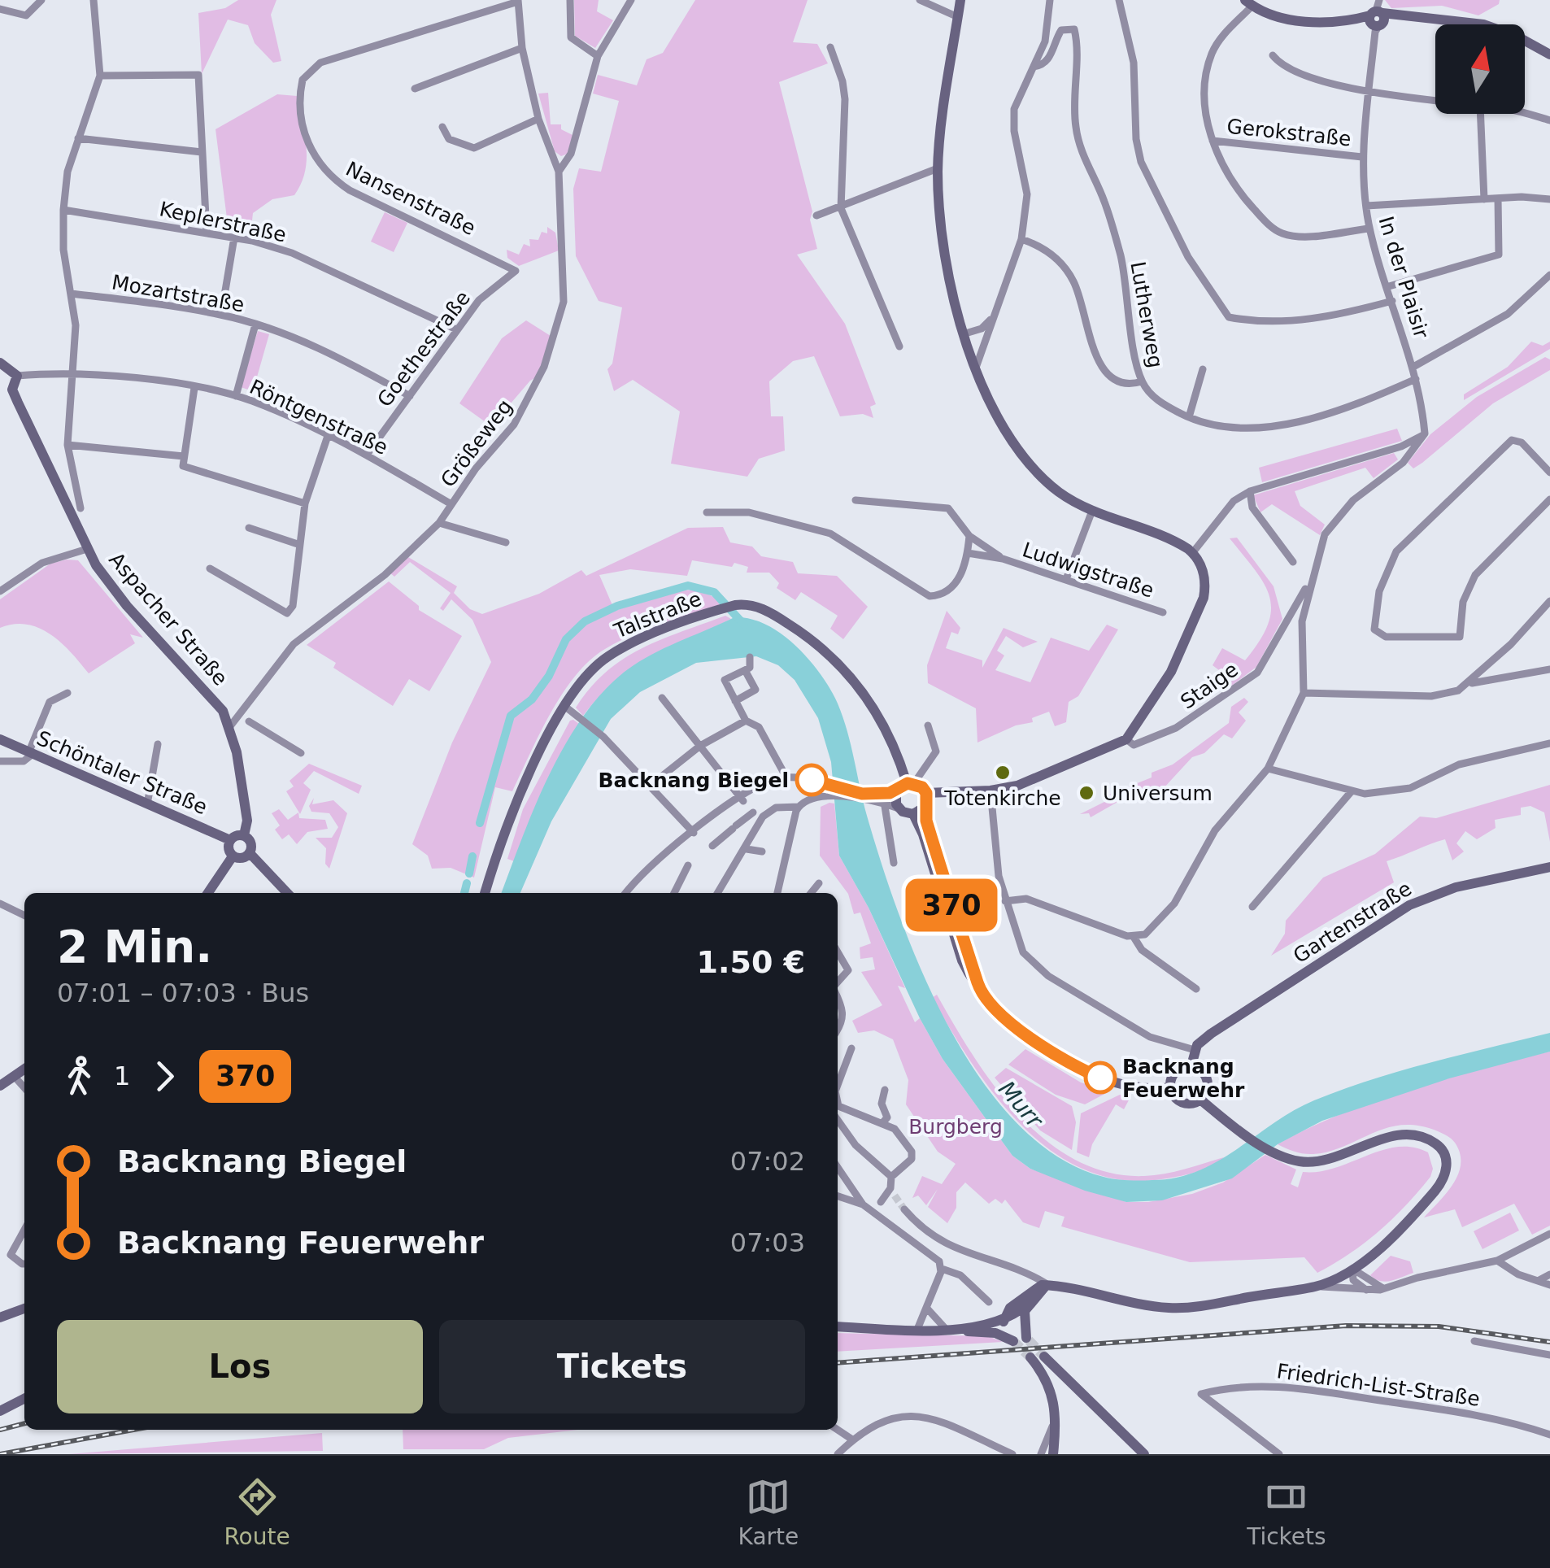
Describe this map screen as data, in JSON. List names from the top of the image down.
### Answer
{
  "streets": {
    "street": [
      "Gerokstraße",
      "Nansenstraße",
      "Keplerstraße",
      "In der Plaisir",
      "Mozartstraße",
      "Lutherweg",
      "Goethestraße",
      "Röntgenstraße",
      "Größeweg",
      "Ludwigstraße",
      "Talstraße",
      "Aspacher Straße",
      "Staige",
      "Schöntaler Straße",
      "Gartenstraße",
      "Friedrich-List-Straße"
    ]
  },
  "crossings": [
    ["Gerokstraße", "In der Plaisir"],
    ["Nansenstraße", "Goethestraße"],
    ["Nansenstraße", "Größeweg"],
    ["Keplerstraße", "Goethestraße"],
    ["In der Plaisir", "Lutherweg"],
    ["Mozartstraße", "Goethestraße"],
    ["Goethestraße", "Röntgenstraße"],
    ["Röntgenstraße", "Größeweg"],
    ["Größeweg", "Aspacher Straße"],
    ["Aspacher Straße", "Schöntaler Straße"]
  ],
  "water": ["Murr"],
  "parks": ["Burgberg"],
  "places": [
    "Totenkirche",
    "Backnang Biegel",
    "Universum",
    "Backnang Feuerwehr"
  ],
  "lines": ["bus line 370"],
  "north": "top",
  "page": {
    "on_map": "370",
    "heading": ["2 Min.", "07:01 – 07:03 · Bus", "1.50 €"],
    "legs": ["1", "370"],
    "list": [
      {
        "name": "Backnang Biegel",
        "value": "07:02"
      },
      {
        "name": "Backnang Feuerwehr",
        "value": "07:03"
      }
    ],
    "buttons": ["Los", "Tickets"],
    "tabs": ["Route", "Karte", "Tickets"]
  }
}
